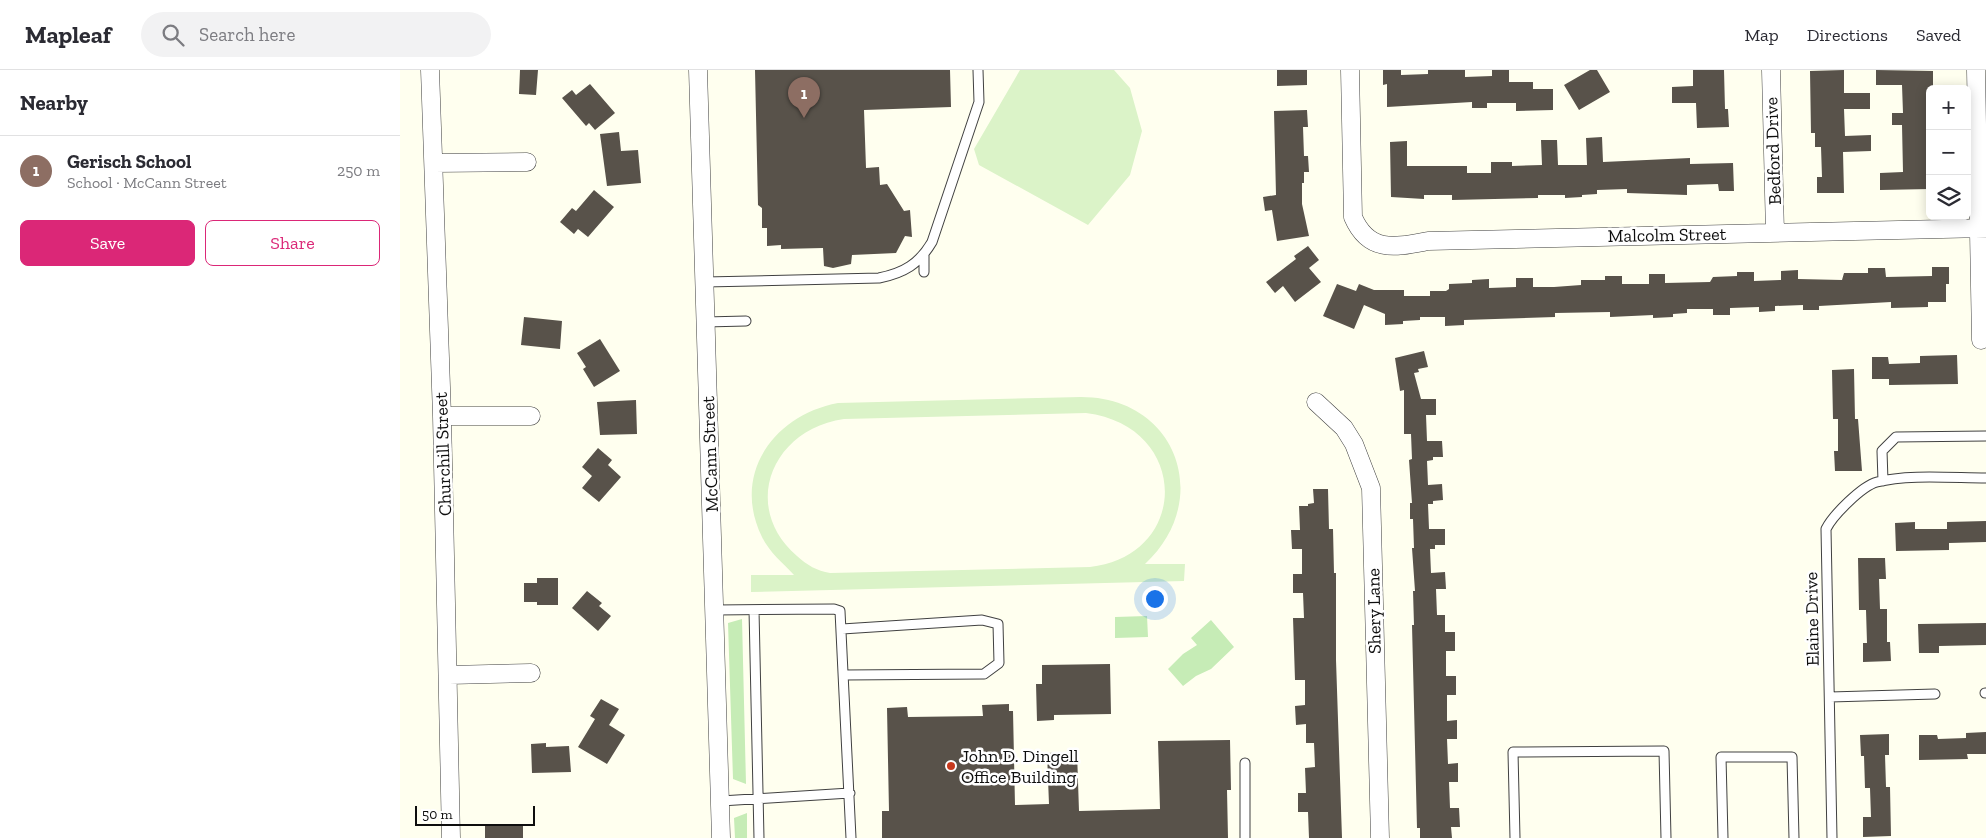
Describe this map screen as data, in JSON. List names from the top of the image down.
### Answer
{
  "streets": {
    "street": [
      "Bedford Drive",
      "Malcolm Street",
      "Churchill Street",
      "McCann Street",
      "Shery Lane"
    ],
    "lane": ["Elaine Drive"]
  },
  "crossings": [
    ["Bedford Drive", "Malcolm Street"]
  ],
  "places": ["John D. Dingell Office Building"],
  "scale_bar": "50 m",
  "page": {
    "header": "Mapleaf",
    "search": "Search here",
    "nav": ["Map", "Directions", "Saved"],
    "heading": "Nearby",
    "pins": "1",
    "map_buttons": ["+", "−"],
    "list": [
      {
        "mark": "1",
        "name": "Gerisch School",
        "note": "School · McCann Street",
        "value": "250 m"
      }
    ],
    "buttons": ["Save", "Share"],
    "scale": "50 m"
  }
}
